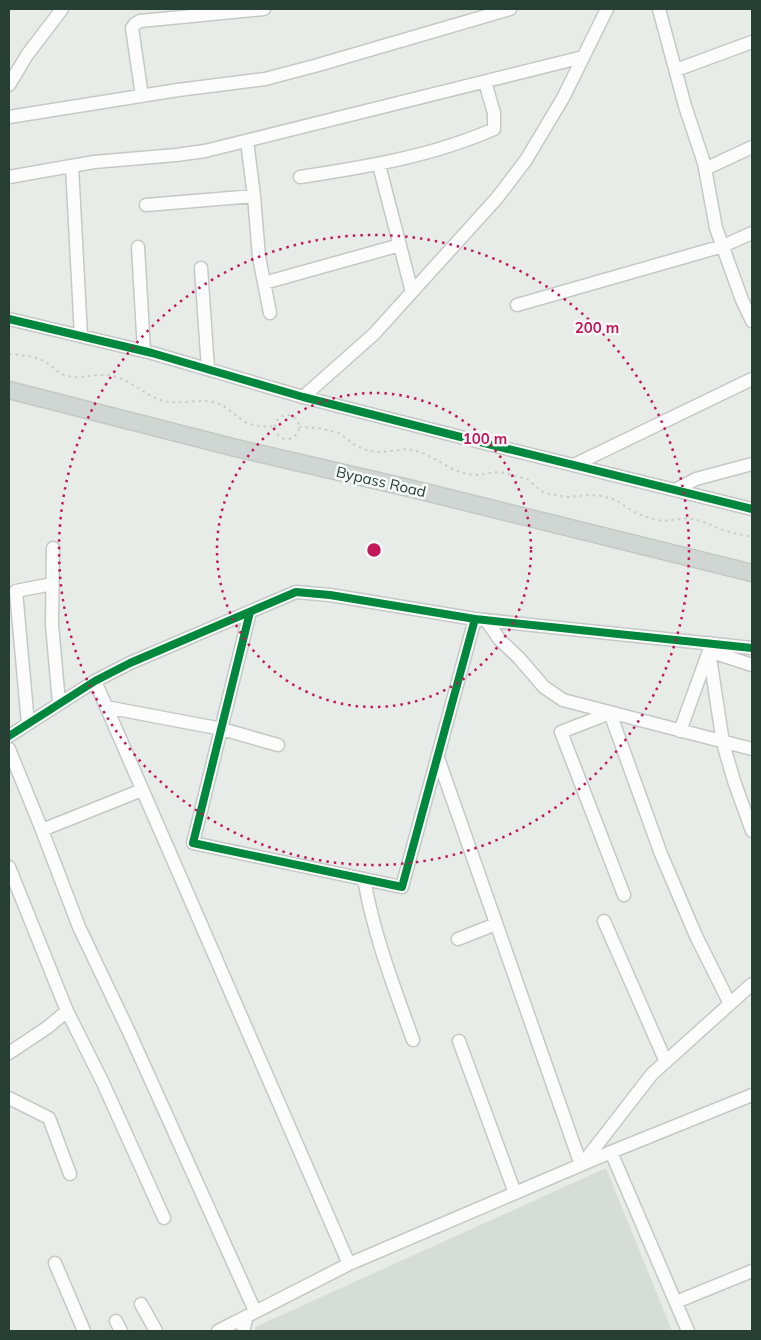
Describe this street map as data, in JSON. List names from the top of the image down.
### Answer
{
  "streets": {
    "main road": ["Bypass Road"]
  },
  "rings": ["200 m", "100 m"]
}
